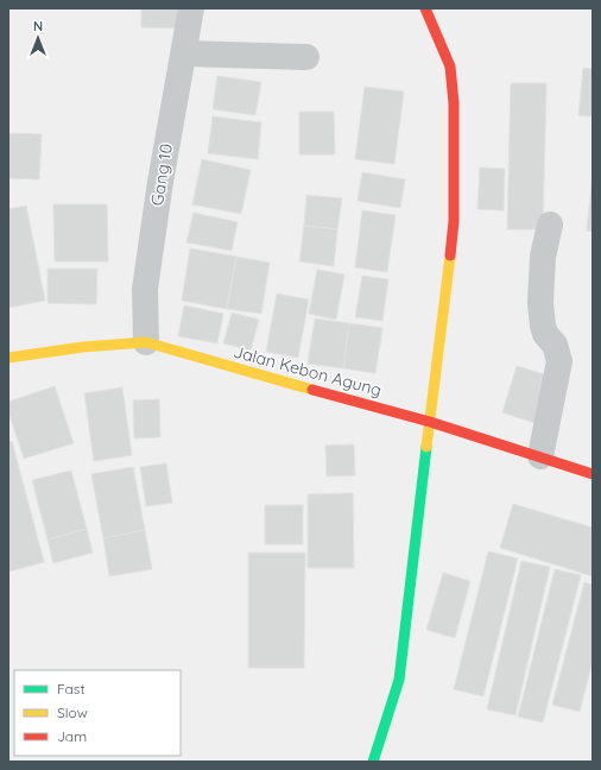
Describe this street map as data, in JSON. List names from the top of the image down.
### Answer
{
  "streets": {
    "main road": ["Jalan Kebon Agung"],
    "street": ["Gang 10"]
  },
  "crossings": [
    ["Gang 10", "Jalan Kebon Agung"]
  ],
  "legend": ["Fast", "Slow", "Jam"],
  "north": "top"
}
